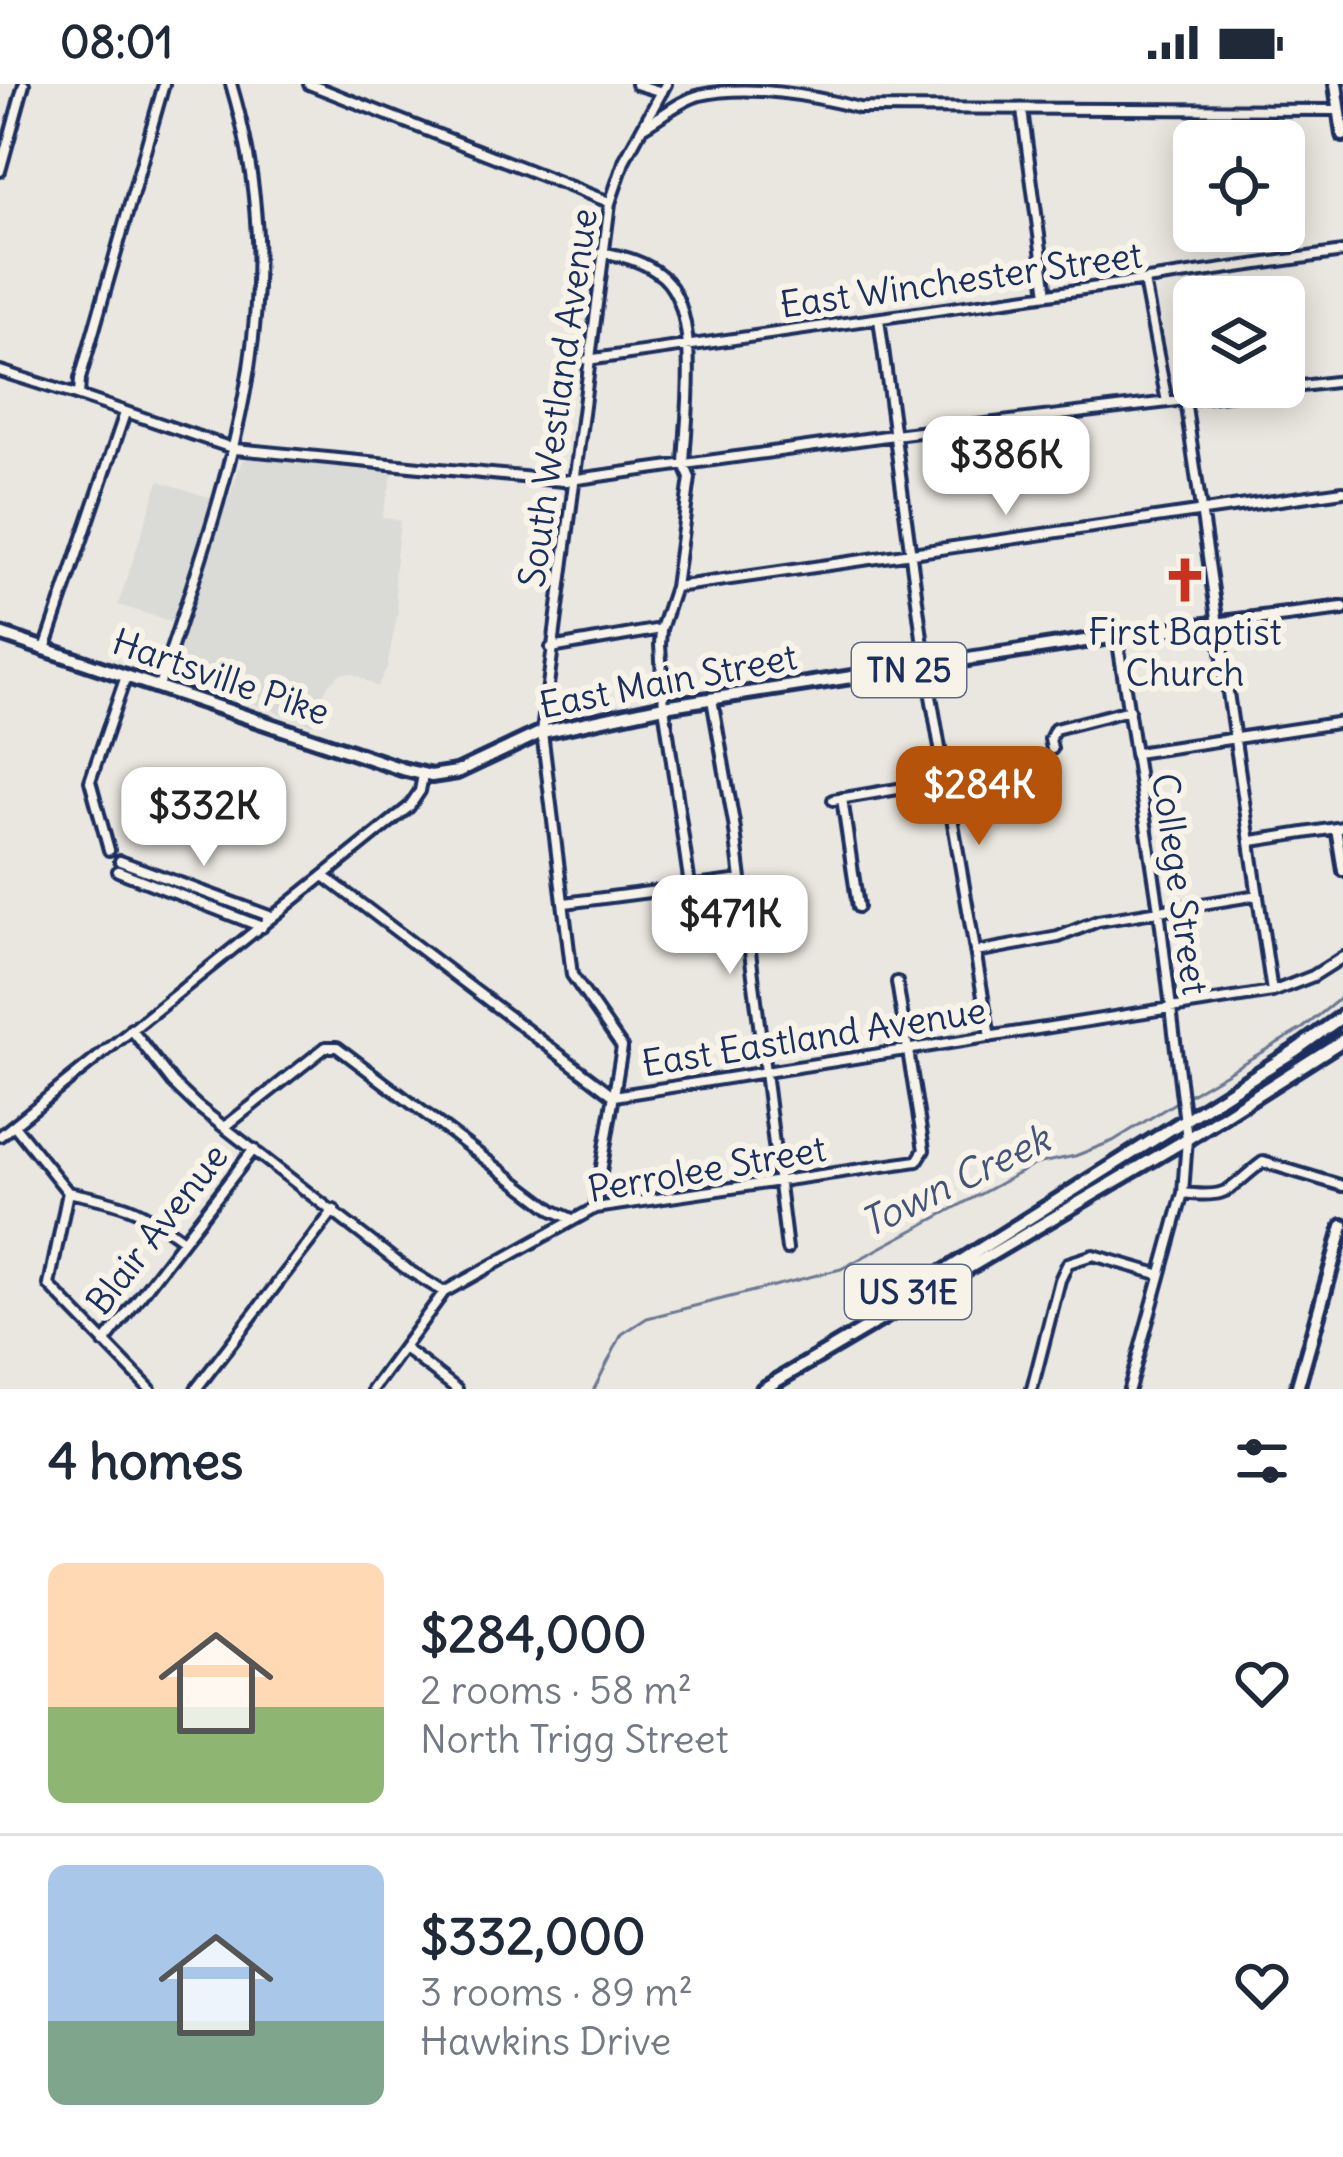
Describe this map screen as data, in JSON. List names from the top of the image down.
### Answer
{
  "streets": {
    "main road": [
      "TN 25",
      "Hartsville Pike",
      "East Main Street",
      "US 31E"
    ],
    "street": [
      "East Winchester Street",
      "South Westland Avenue",
      "College Street",
      "East Eastland Avenue",
      "Perrolee Street",
      "Blair Avenue"
    ]
  },
  "crossings": [
    ["East Winchester Street", "South Westland Avenue"],
    ["South Westland Avenue", "East Main Street"],
    ["South Westland Avenue", "East Eastland Avenue"],
    ["South Westland Avenue", "Perrolee Street"],
    ["Hartsville Pike", "East Main Street"],
    ["East Main Street", "College Street"],
    ["College Street", "East Eastland Avenue"],
    ["College Street", "US 31E"],
    ["East Eastland Avenue", "Perrolee Street"]
  ],
  "water": ["Town Creek"],
  "places": {
    "church": ["First Baptist Church"]
  },
  "page": {
    "status": "08:01",
    "price": [
      "$386K",
      "$284K",
      "$332K",
      "$471K"
    ],
    "heading": "4 homes",
    "list": [
      {
        "name": "$284,000",
        "note": "2 rooms · 58 m² · North Trigg Street"
      },
      {
        "name": "$332,000",
        "note": "3 rooms · 89 m² · Hawkins Drive"
      }
    ]
  }
}
